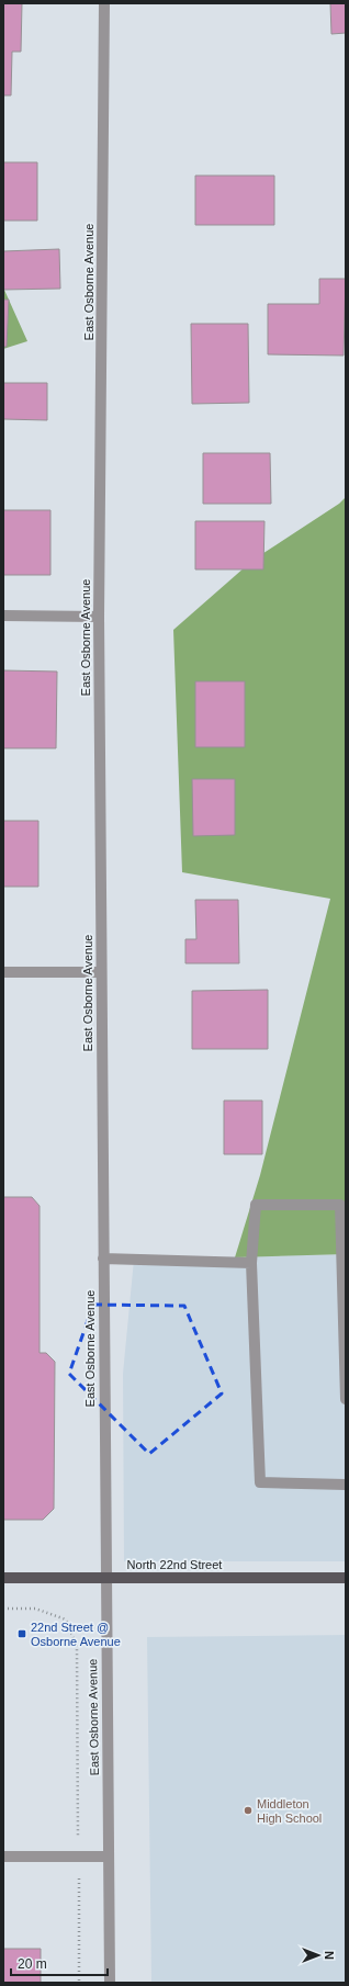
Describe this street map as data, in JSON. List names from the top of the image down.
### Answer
{
  "streets": {
    "main road": ["North 22nd Street"],
    "street": ["East Osborne Avenue"]
  },
  "crossings": [
    ["East Osborne Avenue", "North 22nd Street"]
  ],
  "places": {
    "transit": ["22nd Street @ Osborne Avenue"],
    "other": ["Middleton High School"]
  },
  "scale_bar": "20 m",
  "north": "right"
}
